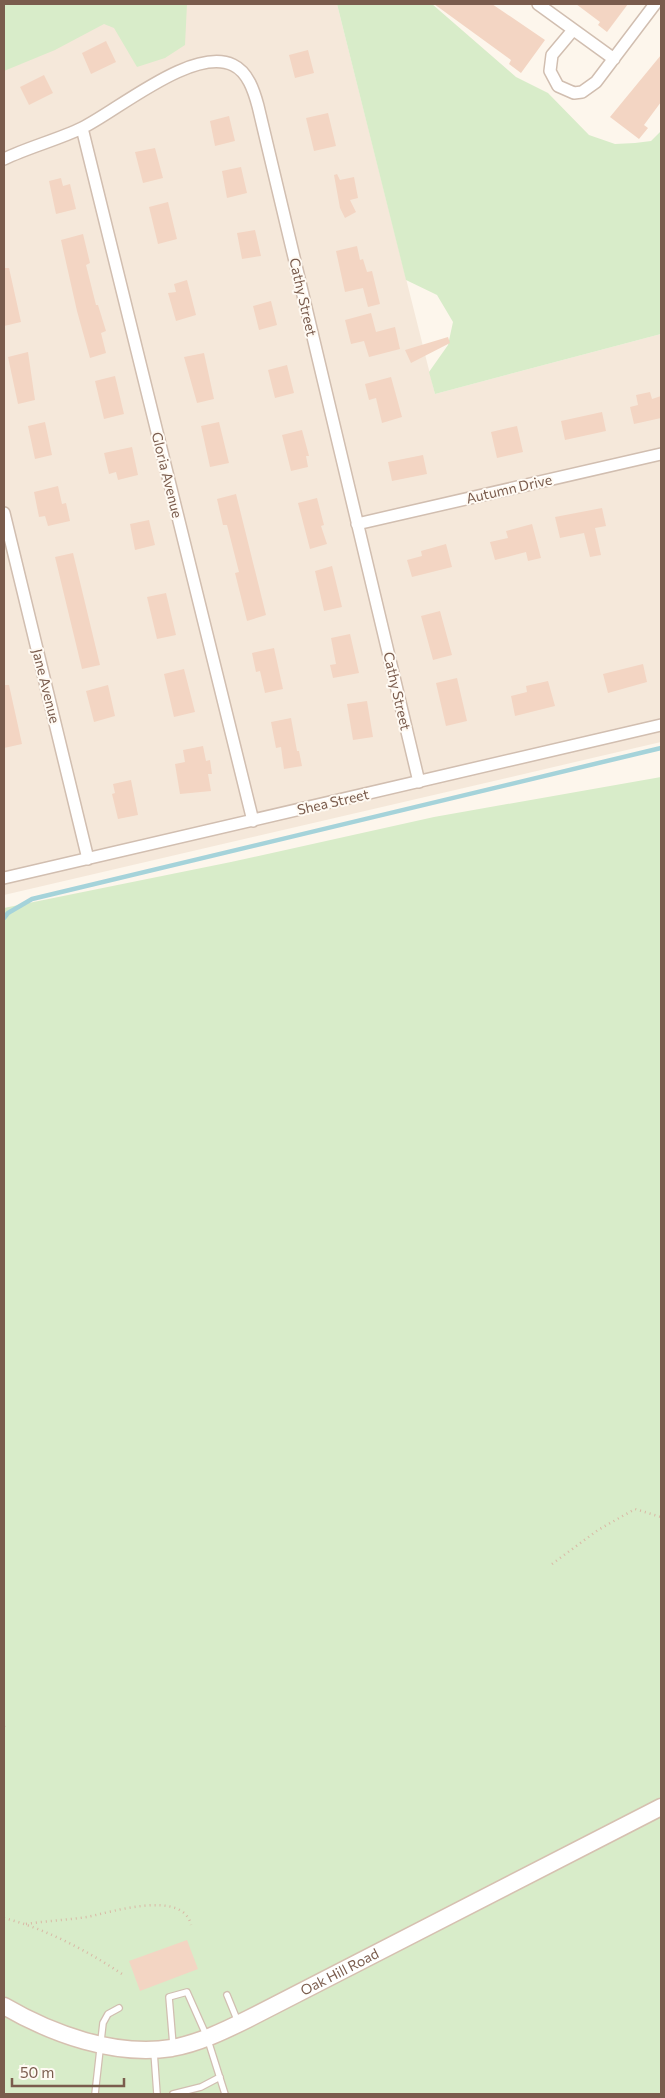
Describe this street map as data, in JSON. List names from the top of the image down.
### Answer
{
  "streets": {
    "street": [
      "Cathy Street",
      "Gloria Avenue",
      "Autumn Drive",
      "Jane Avenue",
      "Shea Street",
      "Oak Hill Road"
    ]
  },
  "crossings": [
    ["Cathy Street", "Gloria Avenue"],
    ["Cathy Street", "Autumn Drive"],
    ["Cathy Street", "Shea Street"],
    ["Gloria Avenue", "Shea Street"],
    ["Jane Avenue", "Shea Street"]
  ],
  "scale_bar": "50 m"
}
